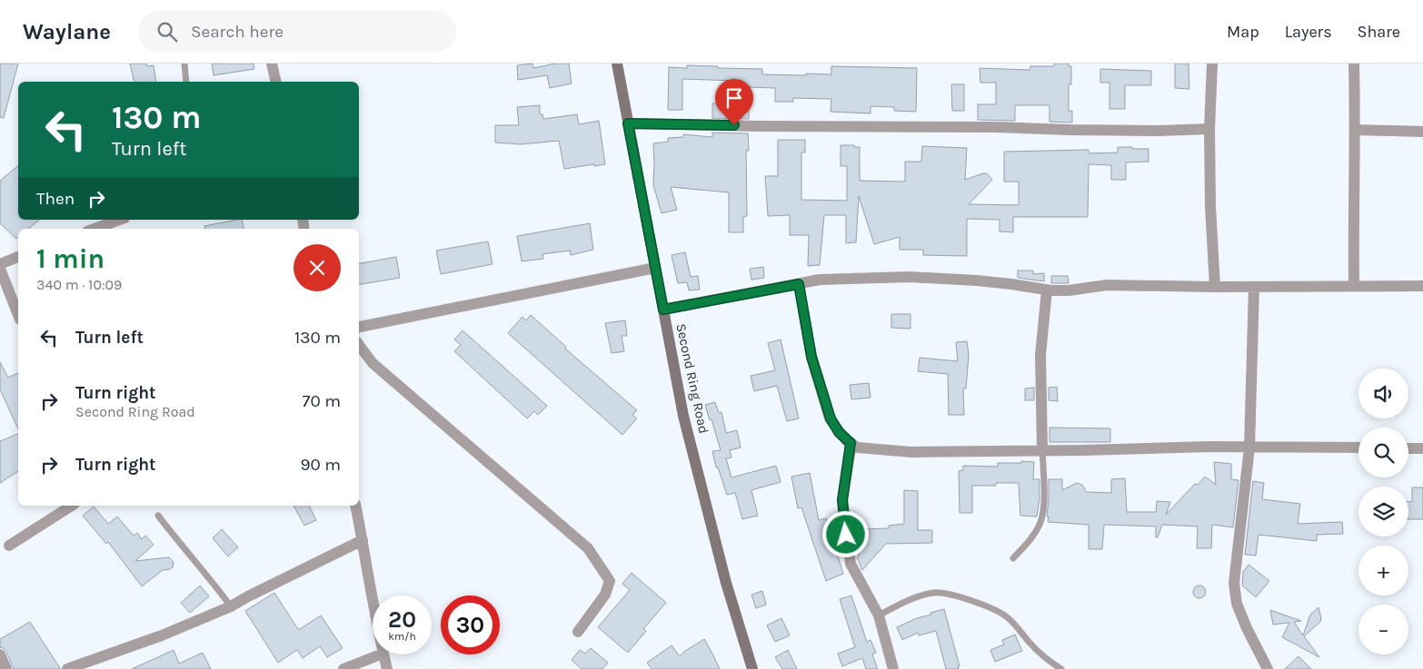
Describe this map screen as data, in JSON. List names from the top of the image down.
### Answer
{
  "streets": {
    "main road": ["Second Ring Road"]
  },
  "page": {
    "header": "Waylane",
    "search": "Search here",
    "nav": ["Map", "Layers", "Share"],
    "turn": ["130 m", "Turn left"],
    "then": "Then",
    "heading": ["1 min", "340 m · 10:09"],
    "list": [
      {
        "name": "Turn left",
        "value": "130 m"
      },
      {
        "name": "Turn right",
        "note": "Second Ring Road",
        "value": "70 m"
      },
      {
        "name": "Turn right",
        "value": "90 m"
      }
    ],
    "map_buttons": ["+", "−"],
    "speed": "20 km/h",
    "limit": "30"
  }
}
